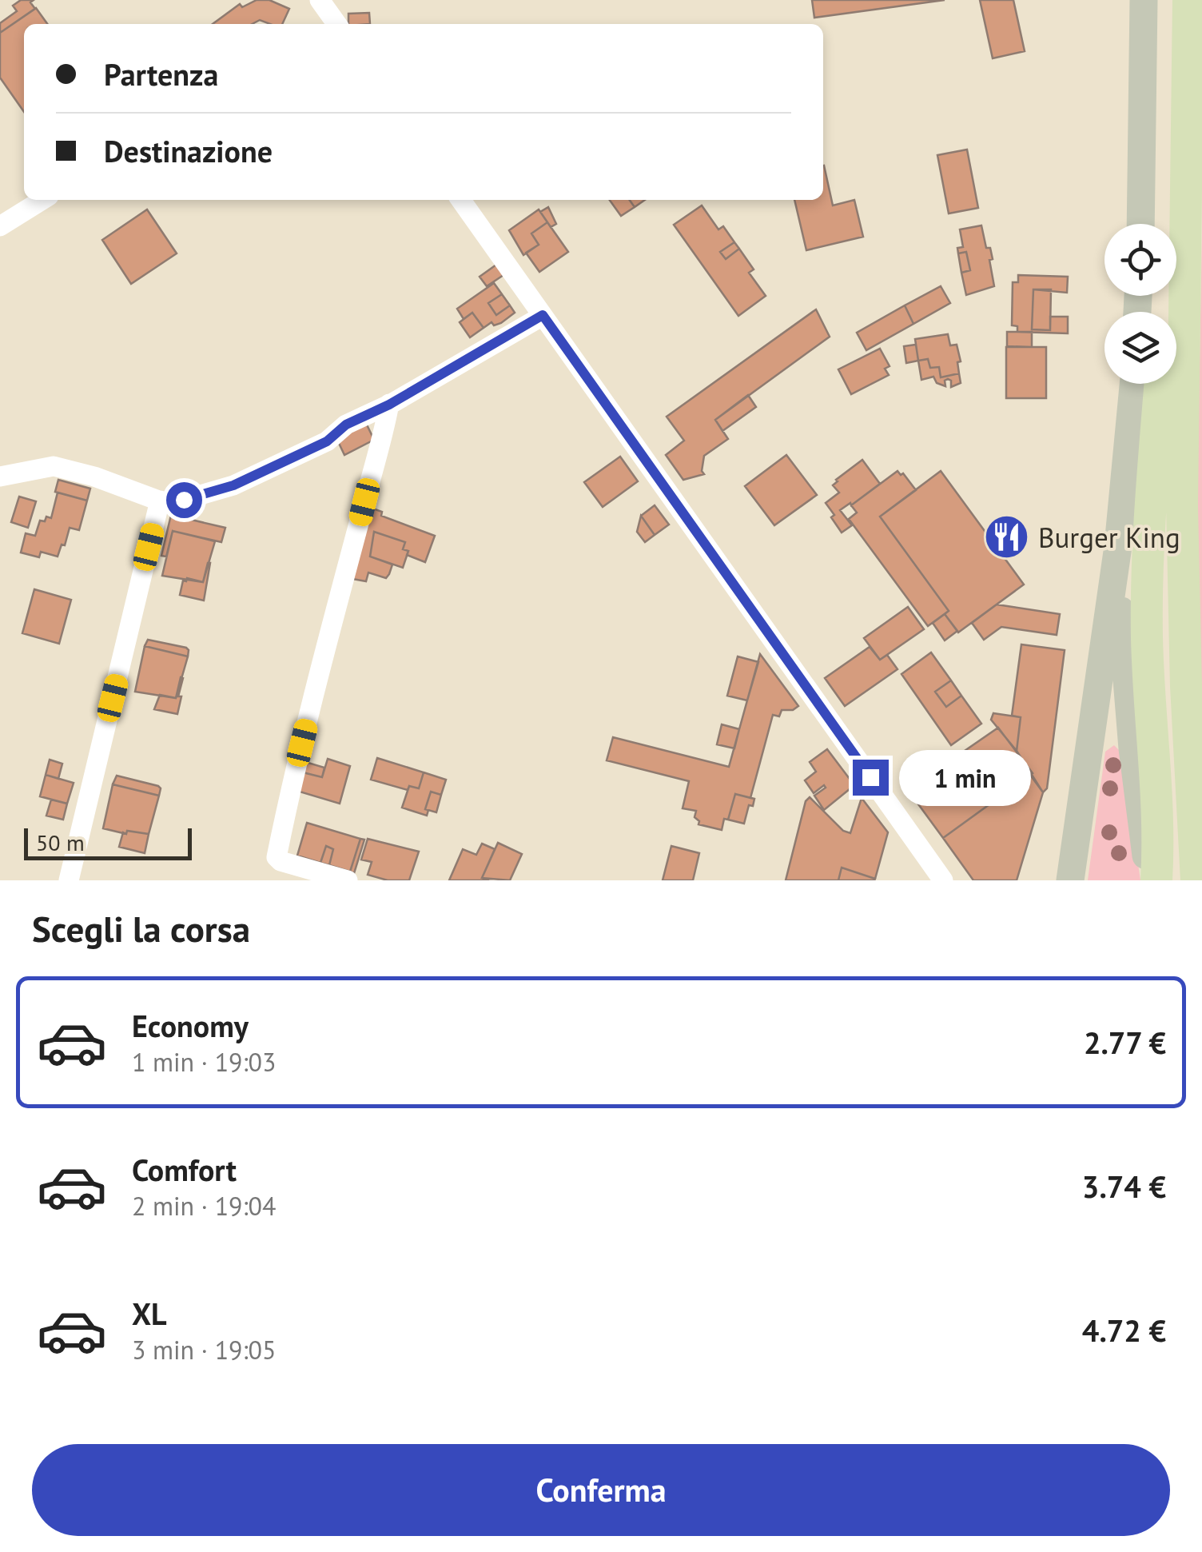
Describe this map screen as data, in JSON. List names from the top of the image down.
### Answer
{
  "places": {
    "restaurant": ["Burger King"]
  },
  "scale_bar": "50 m",
  "page": {
    "banner": ["Partenza", "Destinazione"],
    "bubble": "1 min",
    "scale": "50 m",
    "heading": "Scegli la corsa",
    "list": [
      {
        "name": "Economy",
        "note": "1 min · 19:03",
        "value": "2.77 €"
      },
      {
        "name": "Comfort",
        "note": "2 min · 19:04",
        "value": "3.74 €"
      },
      {
        "name": "XL",
        "note": "3 min · 19:05",
        "value": "4.72 €"
      }
    ],
    "buttons": "Conferma"
  }
}
